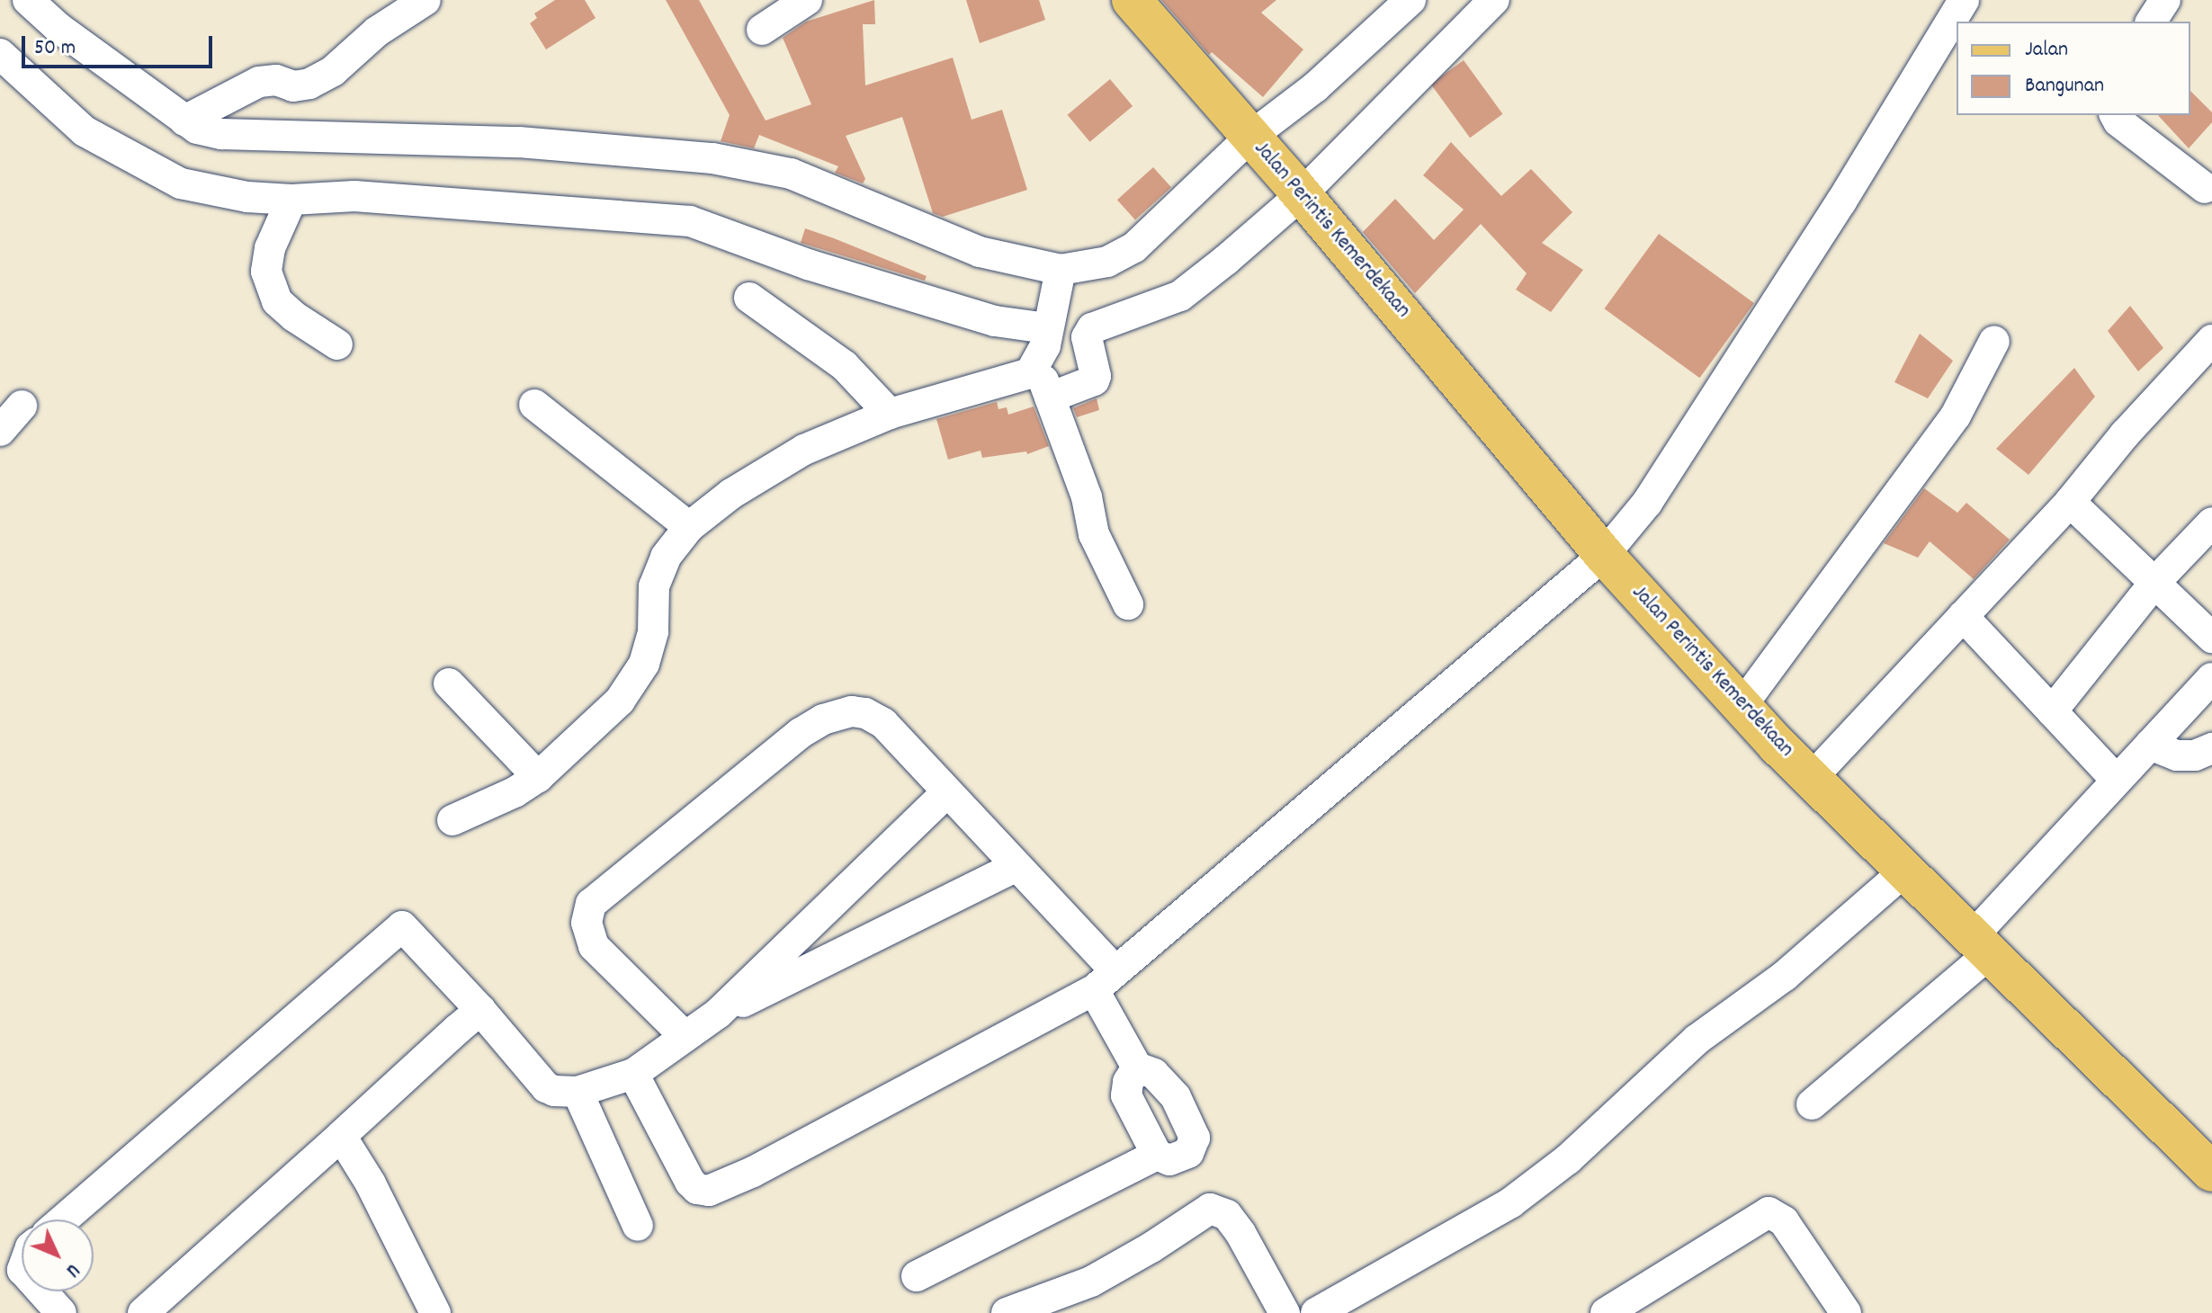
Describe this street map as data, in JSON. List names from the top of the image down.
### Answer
{
  "streets": {
    "main road": ["Jalan Perintis Kemerdekaan"]
  },
  "legend": ["Jalan", "Bangunan"],
  "scale_bar": "50 m",
  "north": "bottom right"
}
